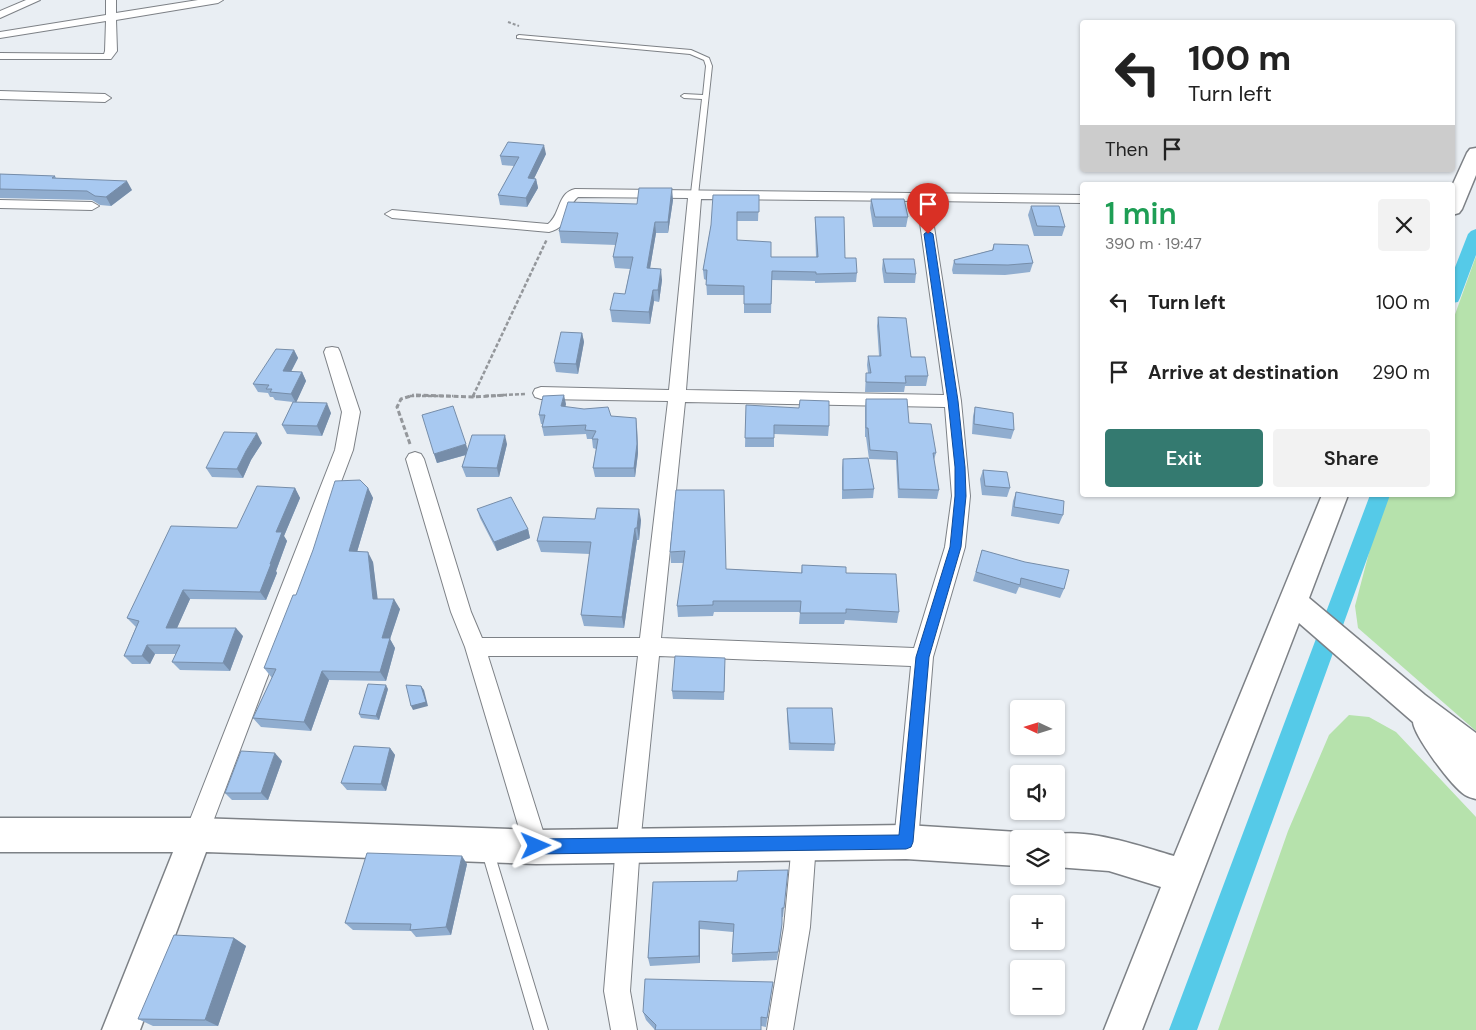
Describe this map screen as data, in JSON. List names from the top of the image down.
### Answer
{
  "north": "left",
  "page": {
    "turn": ["100 m", "Turn left"],
    "then": "Then",
    "heading": ["1 min", "390 m · 19:47"],
    "list": [
      {
        "name": "Turn left",
        "value": "100 m"
      },
      {
        "name": "Arrive at destination",
        "value": "290 m"
      }
    ],
    "buttons": ["Exit", "Share"],
    "map_buttons": ["+", "−"]
  }
}
